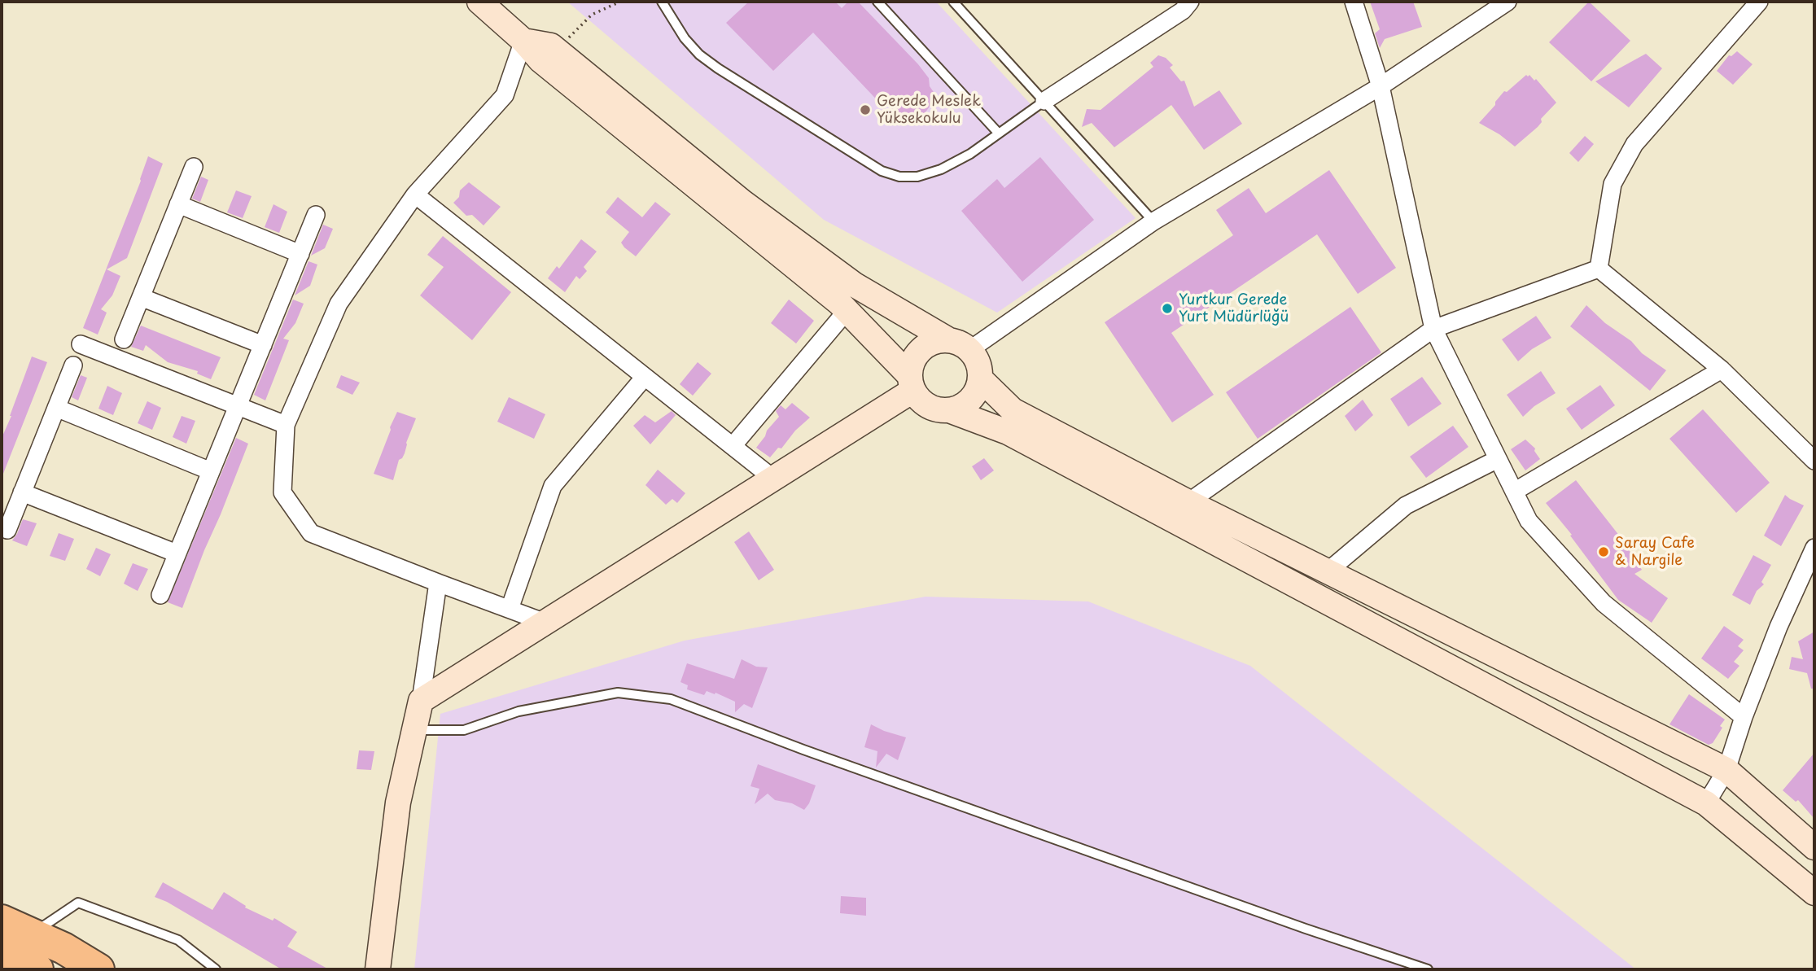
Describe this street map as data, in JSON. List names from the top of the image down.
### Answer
{
  "places": ["Gerede Meslek Yüksekokulu", "Yurtkur Gerede Yurt Müdürlüğü", "Saray Cafe & Nargile"]
}
